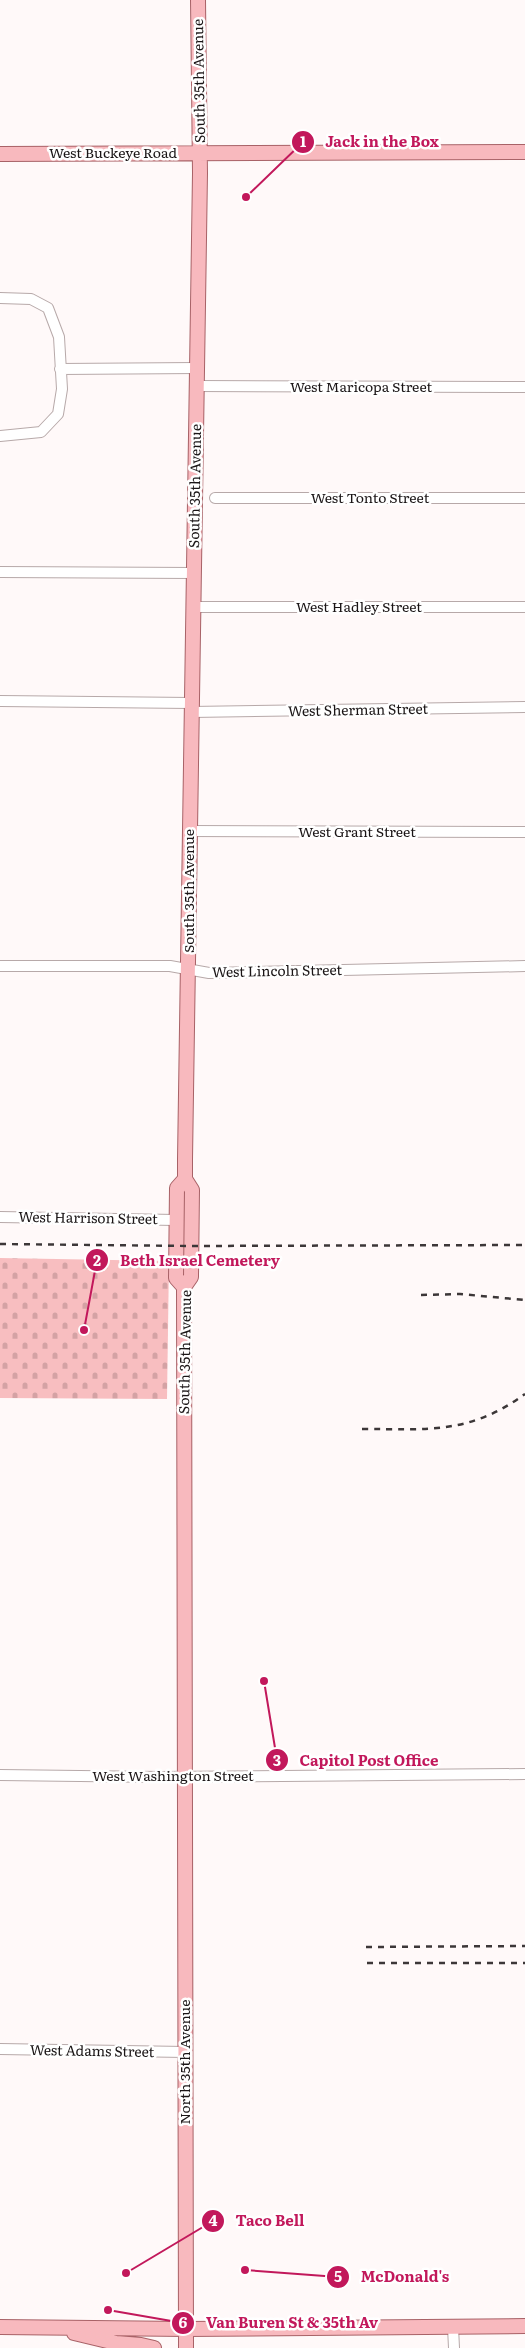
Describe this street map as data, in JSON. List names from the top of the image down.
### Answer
{
  "streets": {
    "main road": ["South 35th Avenue", "West Buckeye Road", "North 35th Avenue"],
    "street": [
      "West Maricopa Street",
      "West Tonto Street",
      "West Hadley Street",
      "West Sherman Street",
      "West Grant Street",
      "West Lincoln Street",
      "West Harrison Street",
      "West Washington Street",
      "West Adams Street"
    ]
  },
  "crossings": [
    ["South 35th Avenue", "West Buckeye Road"],
    ["South 35th Avenue", "West Maricopa Street"],
    ["South 35th Avenue", "West Hadley Street"],
    ["South 35th Avenue", "West Sherman Street"],
    ["South 35th Avenue", "West Grant Street"],
    ["South 35th Avenue", "West Lincoln Street"],
    ["South 35th Avenue", "West Washington Street"],
    ["South 35th Avenue", "North 35th Avenue"],
    ["West Washington Street", "North 35th Avenue"],
    ["West Adams Street", "North 35th Avenue"]
  ],
  "places": [
    "Jack in the Box",
    "Beth Israel Cemetery",
    "Capitol Post Office",
    "McDonald's",
    "Taco Bell",
    "Van Buren St & 35th Av"
  ]
}
